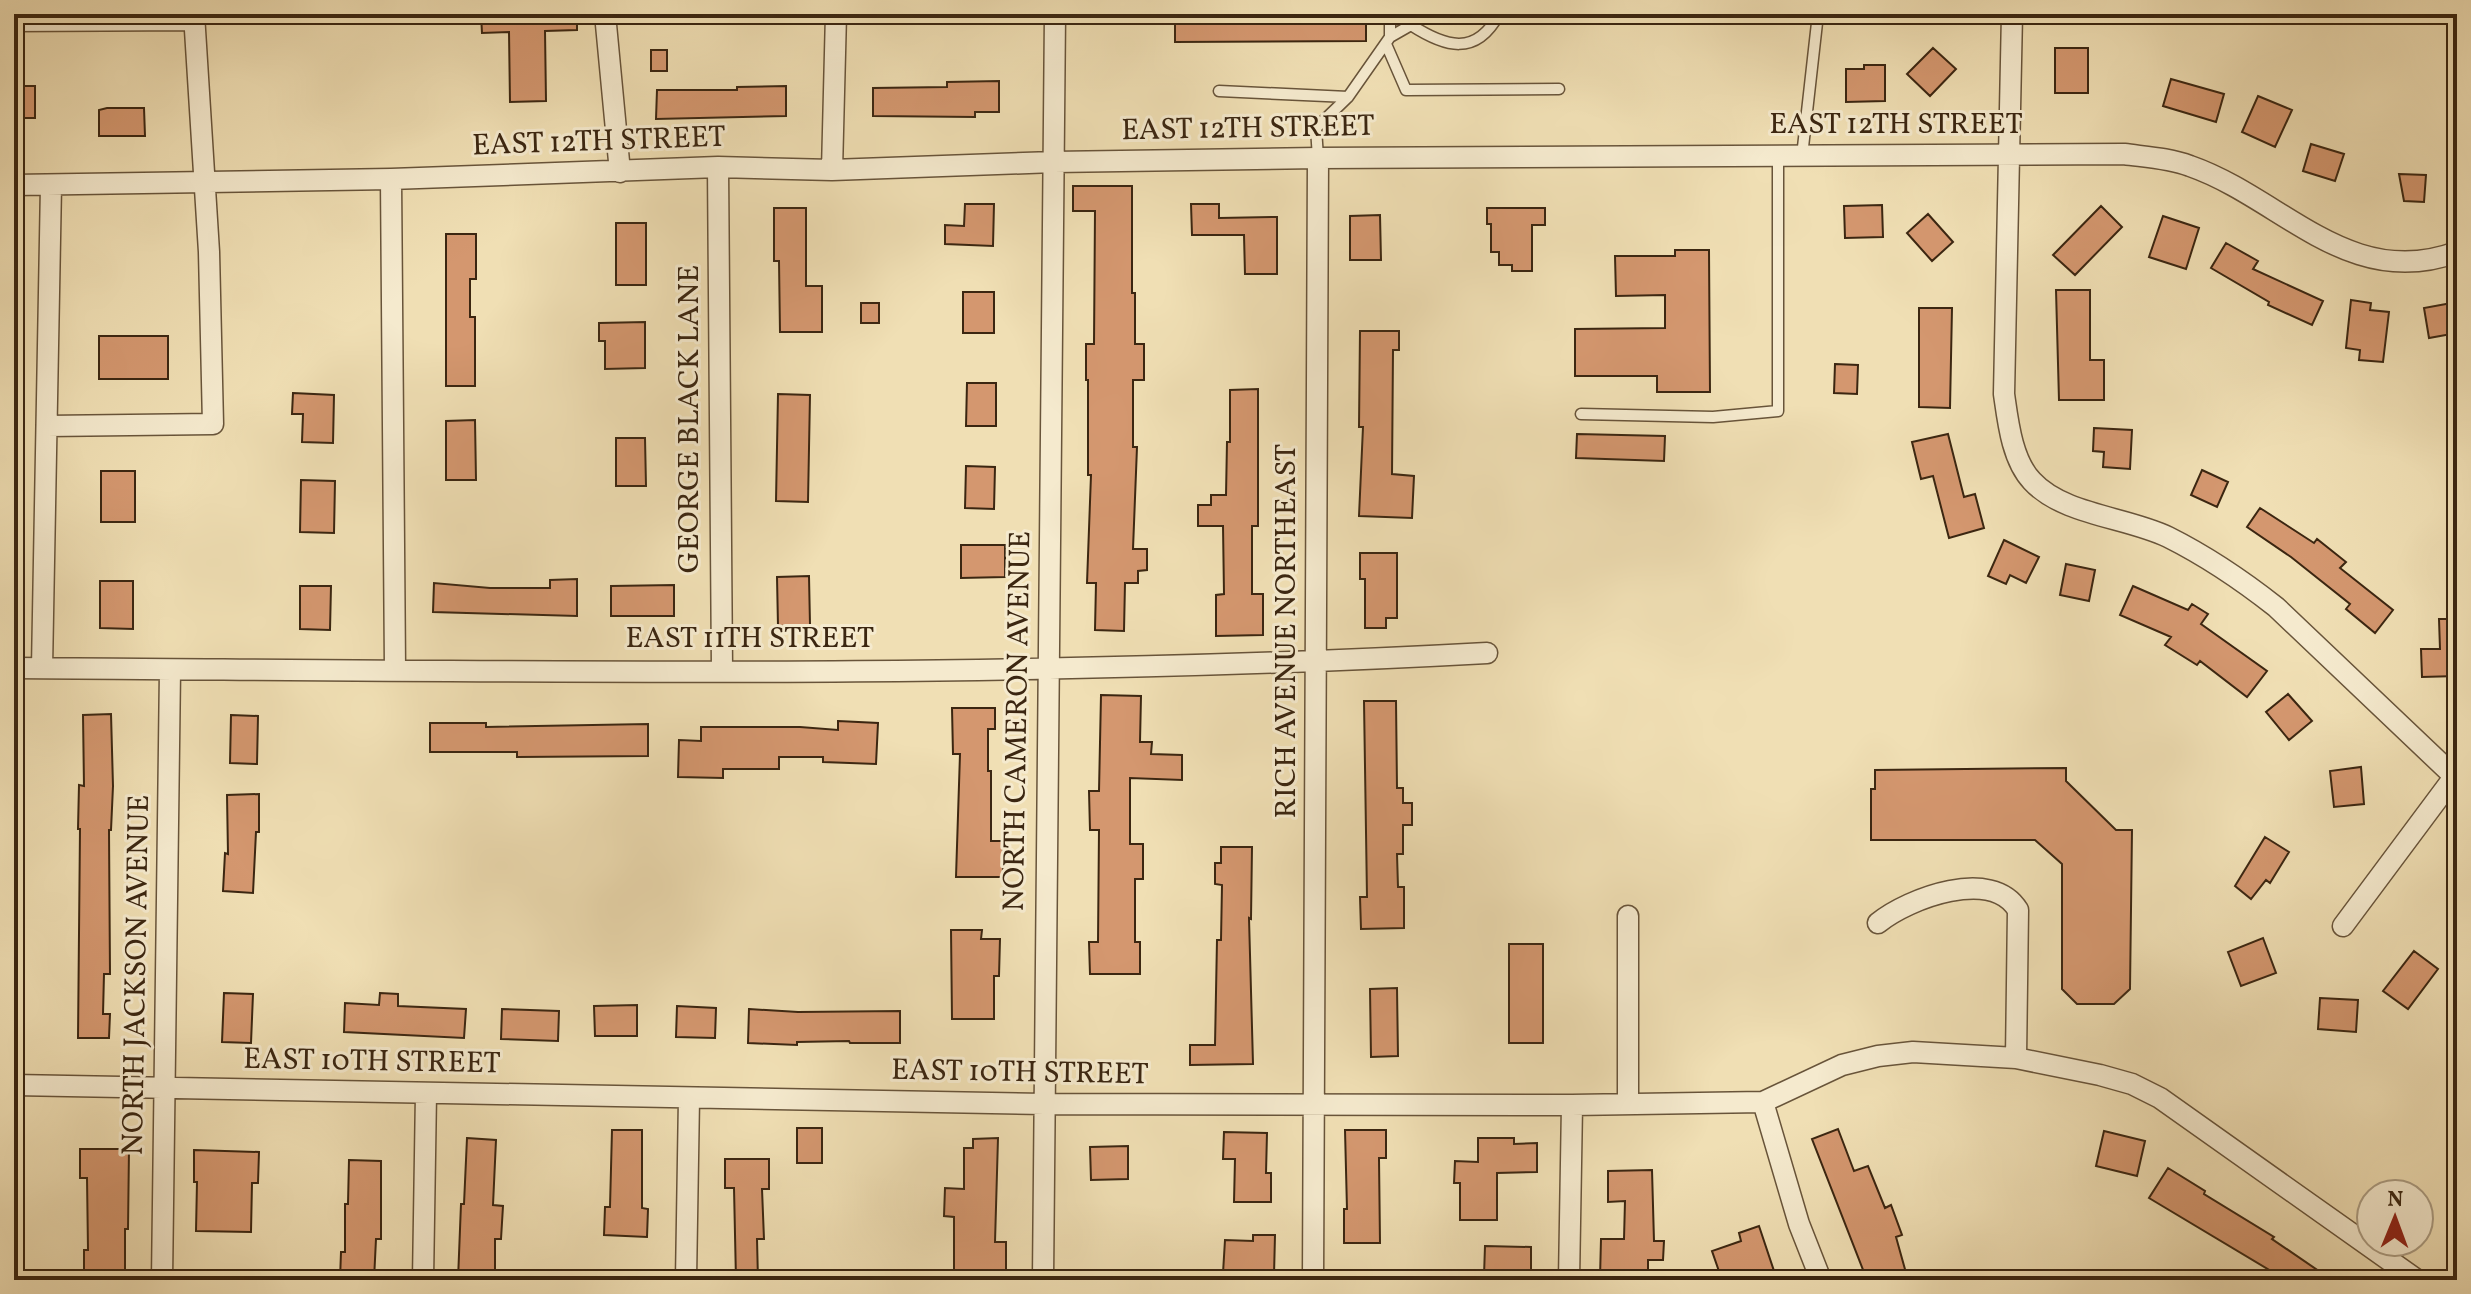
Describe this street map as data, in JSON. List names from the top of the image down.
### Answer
{
  "streets": {
    "street": [
      "EAST 12TH STREET",
      "GEORGE BLACK LANE",
      "RICH AVENUE NORTHEAST",
      "EAST 11TH STREET",
      "NORTH CAMERON AVENUE",
      "NORTH JACKSON AVENUE",
      "EAST 10TH STREET"
    ]
  },
  "crossings": [
    ["EAST 12TH STREET", "GEORGE BLACK LANE"],
    ["EAST 12TH STREET", "RICH AVENUE NORTHEAST"],
    ["EAST 12TH STREET", "NORTH CAMERON AVENUE"],
    ["GEORGE BLACK LANE", "EAST 11TH STREET"],
    ["RICH AVENUE NORTHEAST", "EAST 11TH STREET"],
    ["RICH AVENUE NORTHEAST", "EAST 10TH STREET"],
    ["EAST 11TH STREET", "NORTH CAMERON AVENUE"],
    ["EAST 11TH STREET", "NORTH JACKSON AVENUE"],
    ["NORTH CAMERON AVENUE", "EAST 10TH STREET"],
    ["NORTH JACKSON AVENUE", "EAST 10TH STREET"]
  ],
  "north": "top"
}
